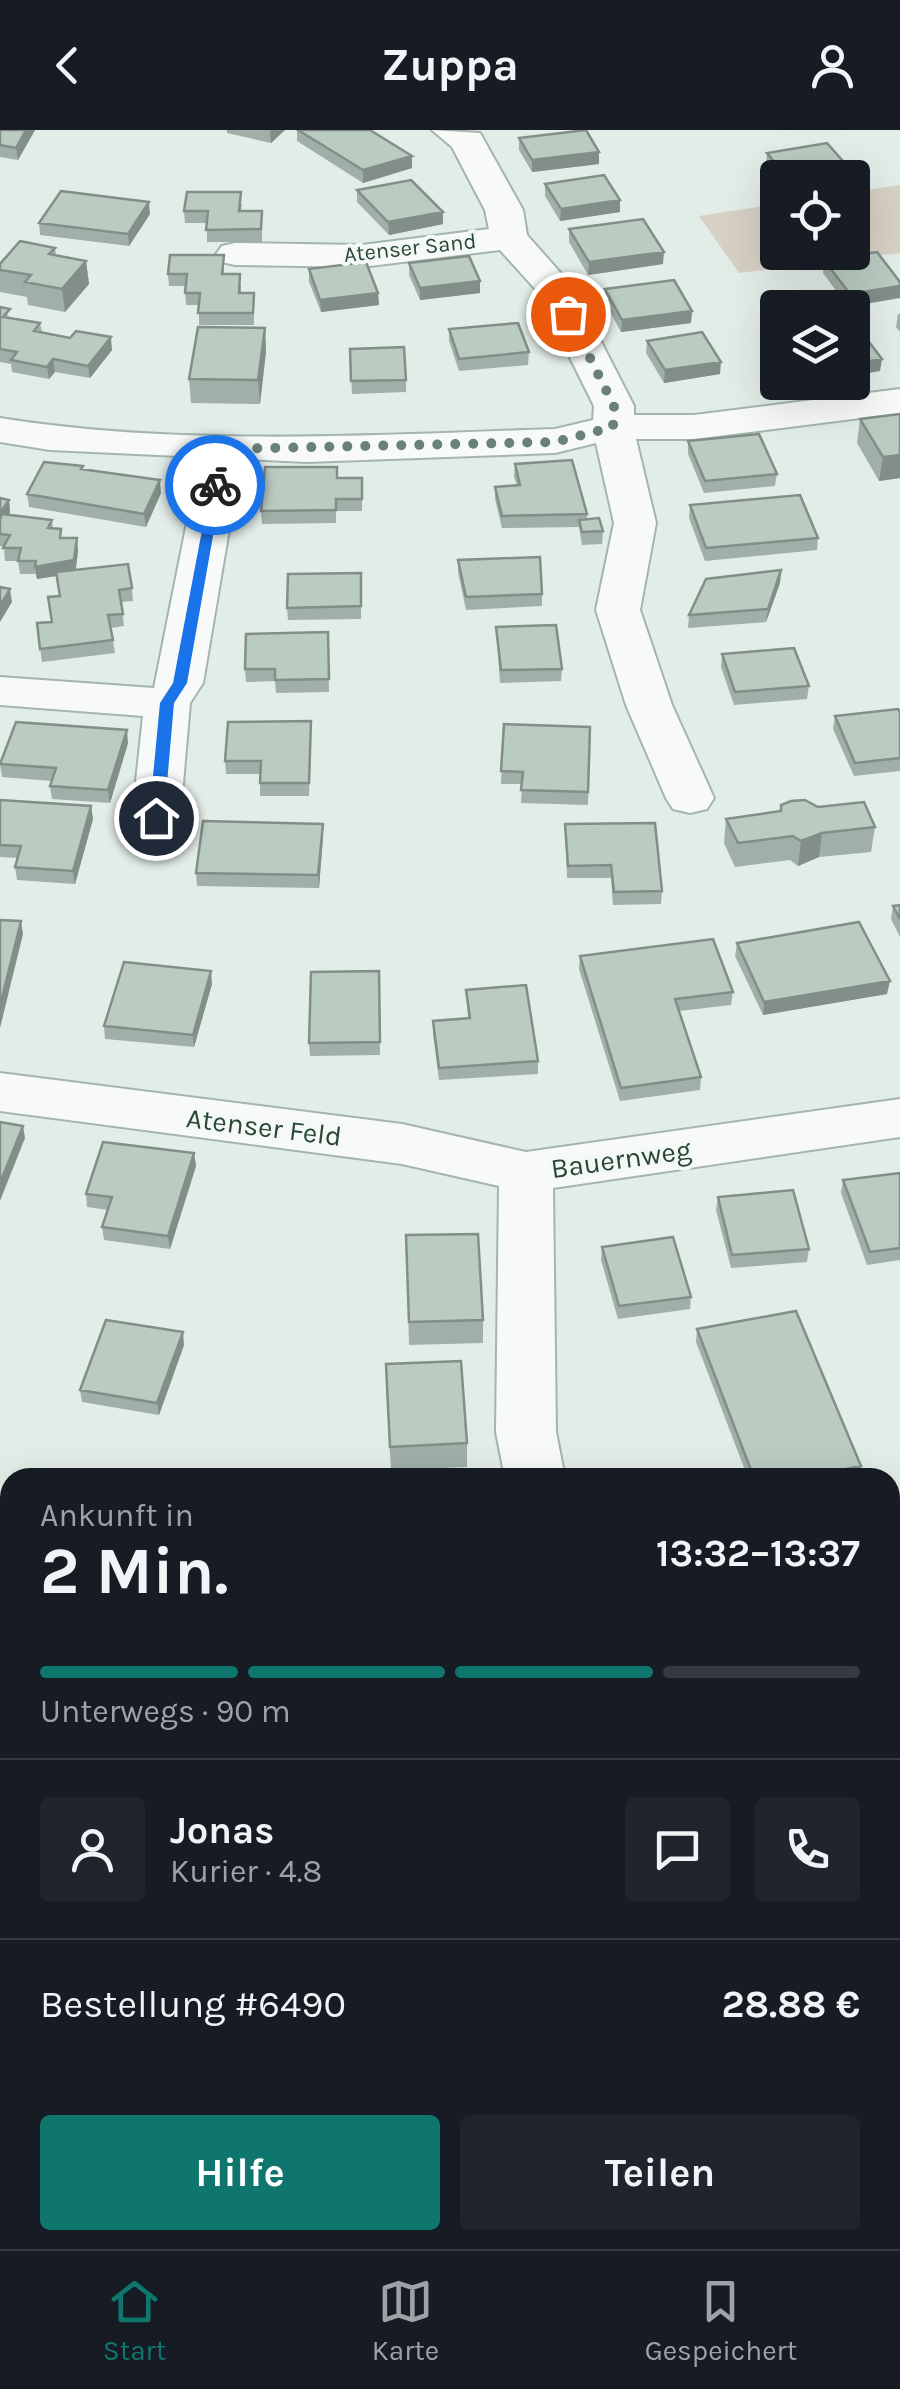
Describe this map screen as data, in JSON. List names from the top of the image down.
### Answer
{
  "streets": {
    "street": ["Atenser Sand", "Atenser Feld", "Bauernweg"]
  },
  "crossings": [
    ["Atenser Feld", "Bauernweg"]
  ],
  "page": {
    "header": "Zuppa",
    "heading": ["2 Min.", "Ankunft in", "13:32–13:37"],
    "panel": [
      "Jonas",
      "Kurier · 4.8",
      "Bestellung #6490",
      "28.88 €"
    ],
    "bar": "Unterwegs · 90 m",
    "buttons": ["Hilfe", "Teilen"],
    "tabs": ["Start", "Karte", "Gespeichert"]
  }
}
